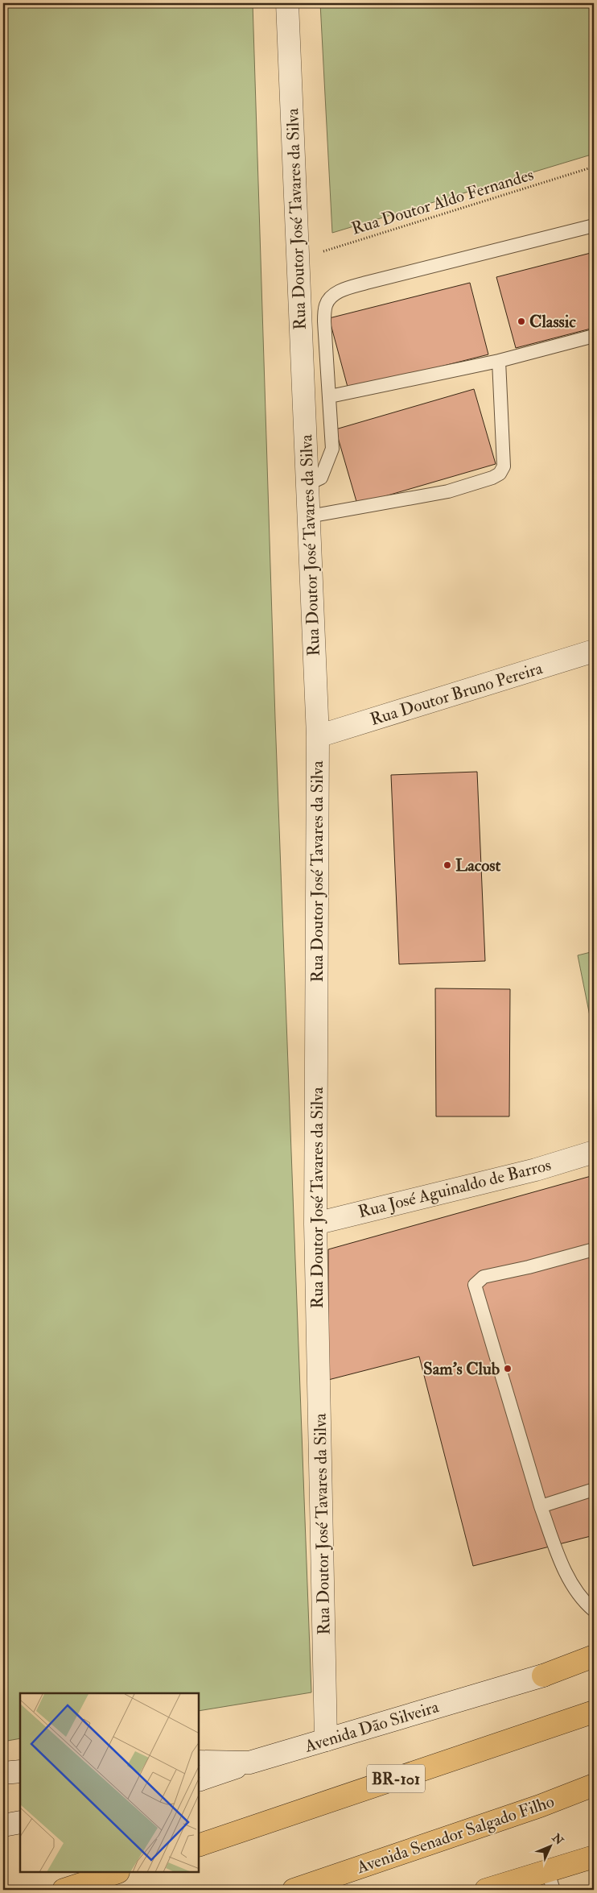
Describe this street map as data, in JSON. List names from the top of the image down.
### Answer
{
  "streets": {
    "main road": ["BR-101", "Avenida Senador Salgado Filho"],
    "street": [
      "Rua Doutor José Tavares da Silva",
      "Rua Doutor Bruno Pereira",
      "Rua José Aguinaldo de Barros",
      "Avenida Dão Silveira"
    ],
    "path": ["Rua Doutor Aldo Fernandes"]
  },
  "crossings": [
    ["Rua Doutor Aldo Fernandes", "Rua Doutor José Tavares da Silva"],
    ["Rua Doutor José Tavares da Silva", "Rua Doutor Bruno Pereira"],
    ["Rua Doutor José Tavares da Silva", "Rua José Aguinaldo de Barros"],
    ["Rua Doutor José Tavares da Silva", "Avenida Dão Silveira"]
  ],
  "places": ["Classic", "Lacost", "Sam's Club"],
  "north": "top right"
}
